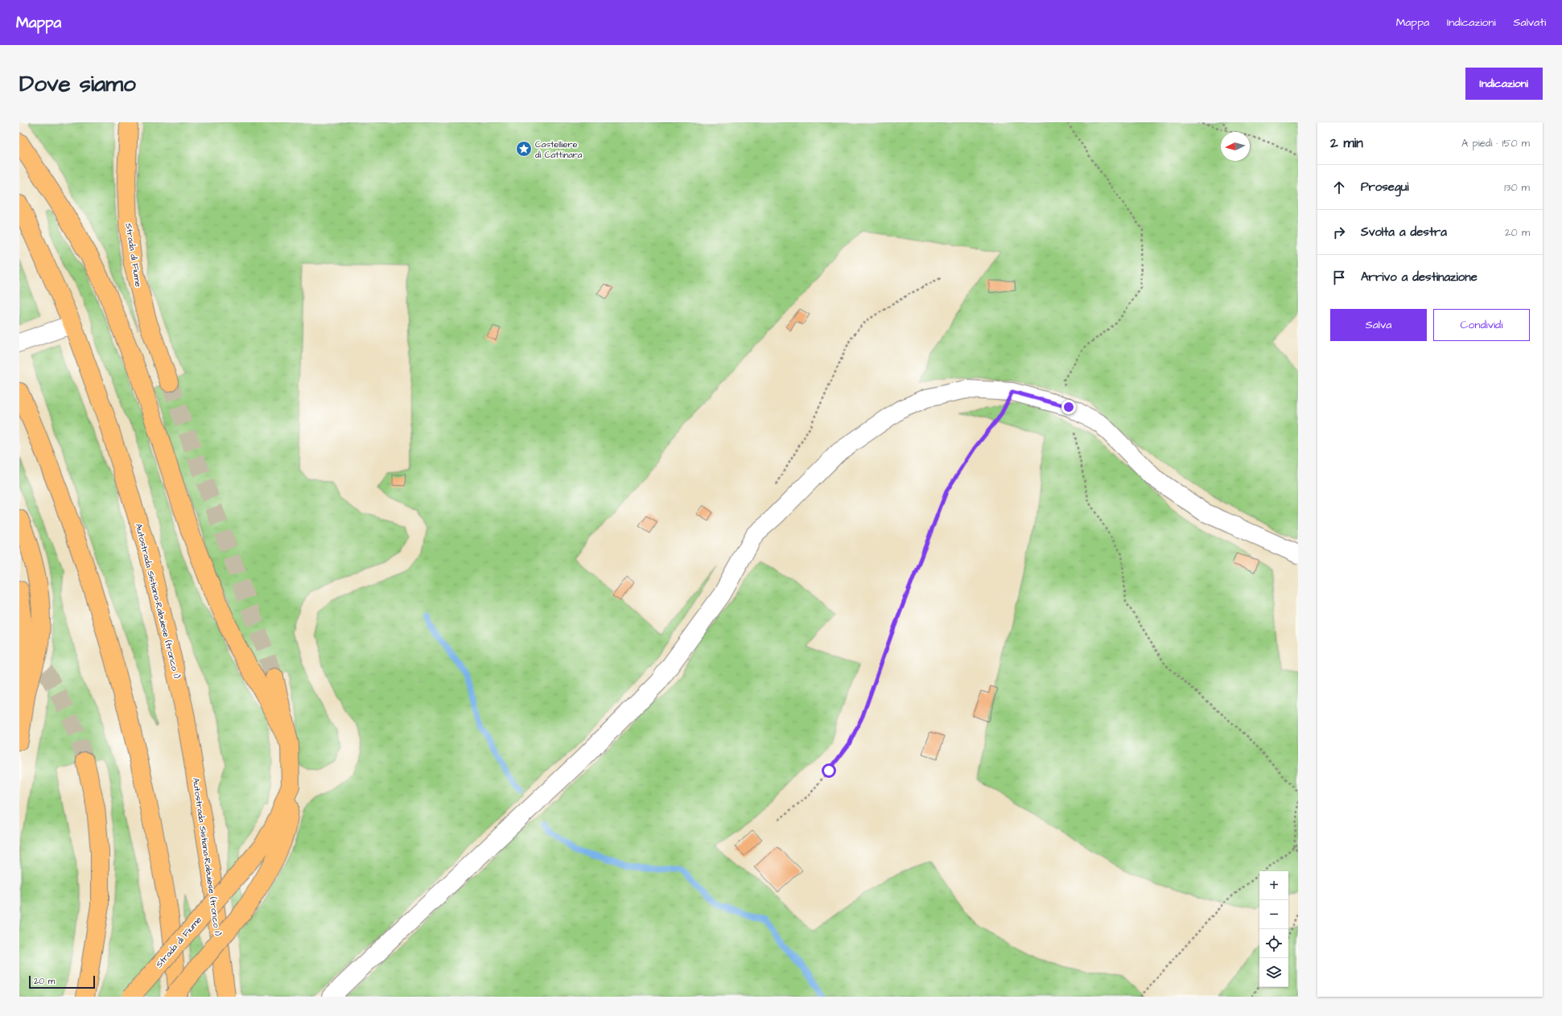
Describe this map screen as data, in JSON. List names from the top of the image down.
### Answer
{
  "streets": {
    "main road": ["Strada di Fiume", "Autostrada Sistiana-Rabuiese (tronco I)"]
  },
  "places": {
    "place": ["Castelliere di Cattinara"]
  },
  "scale_bar": "20 m",
  "north": "left",
  "page": {
    "header": "Mappa",
    "nav": ["Mappa", "Indicazioni", "Salvati"],
    "buttons": [
      "Indicazioni",
      ["Salva", "Condividi"]
    ],
    "title": "Dove siamo",
    "heading": ["2 min", "A piedi · 150 m"],
    "list": [
      ["Prosegui", "130 m"],
      ["Svolta a destra", "20 m"],
      "Arrivo a destinazione"
    ],
    "map_buttons": ["+", "−"],
    "scale": "20 m"
  }
}
